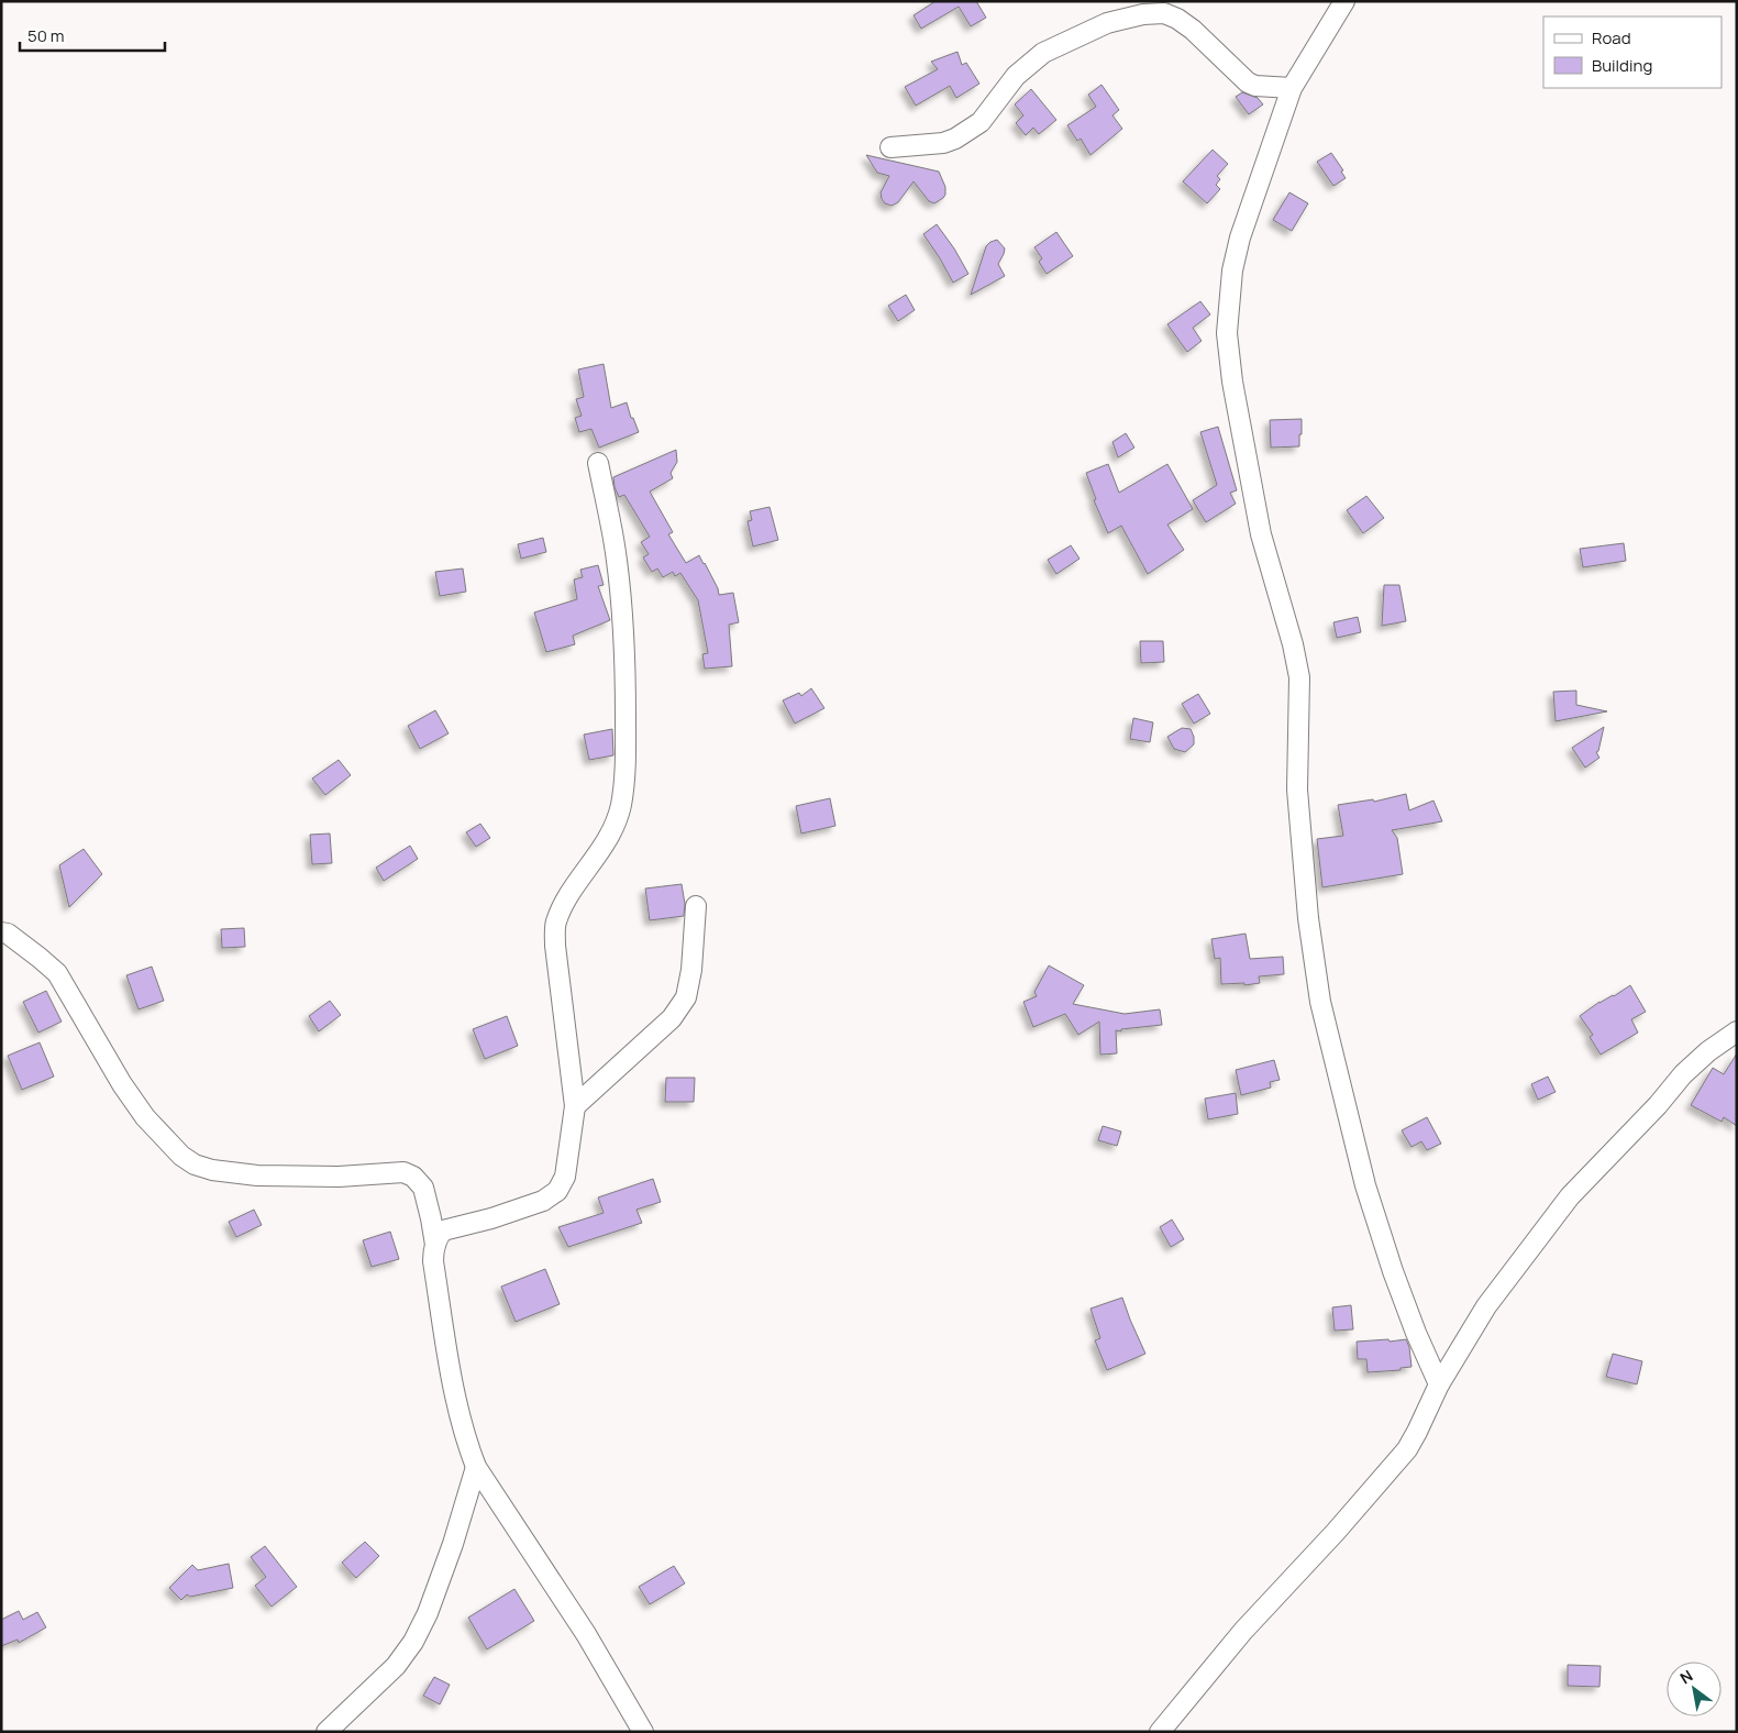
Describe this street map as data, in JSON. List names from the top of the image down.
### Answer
{
  "legend": ["Road", "Building"],
  "scale_bar": "50 m",
  "north": "top left"
}
